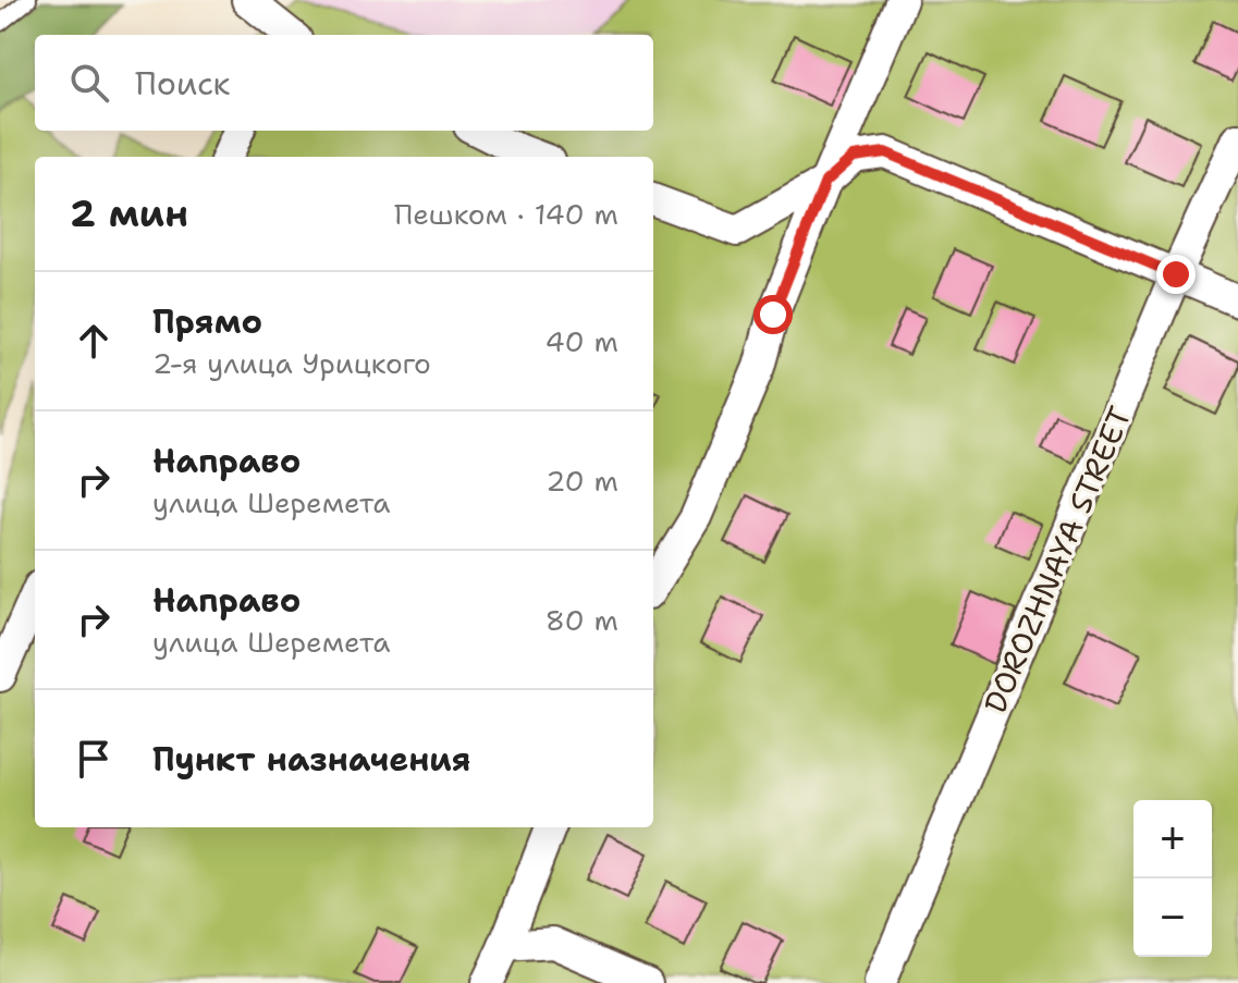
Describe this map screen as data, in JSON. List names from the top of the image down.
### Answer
{
  "streets": {
    "street": ["DOROZHNAYA STREET"]
  },
  "page": {
    "search": "Поиск",
    "heading": ["2 мин", "Пешком · 140 m"],
    "list": [
      ["Прямо", "2-я улица Урицкого", "40 m"],
      ["Направо", "улица Шеремета", "20 m"],
      ["Направо", "улица Шеремета", "80 m"],
      "Пункт назначения"
    ],
    "map_buttons": ["+", "−"]
  }
}
